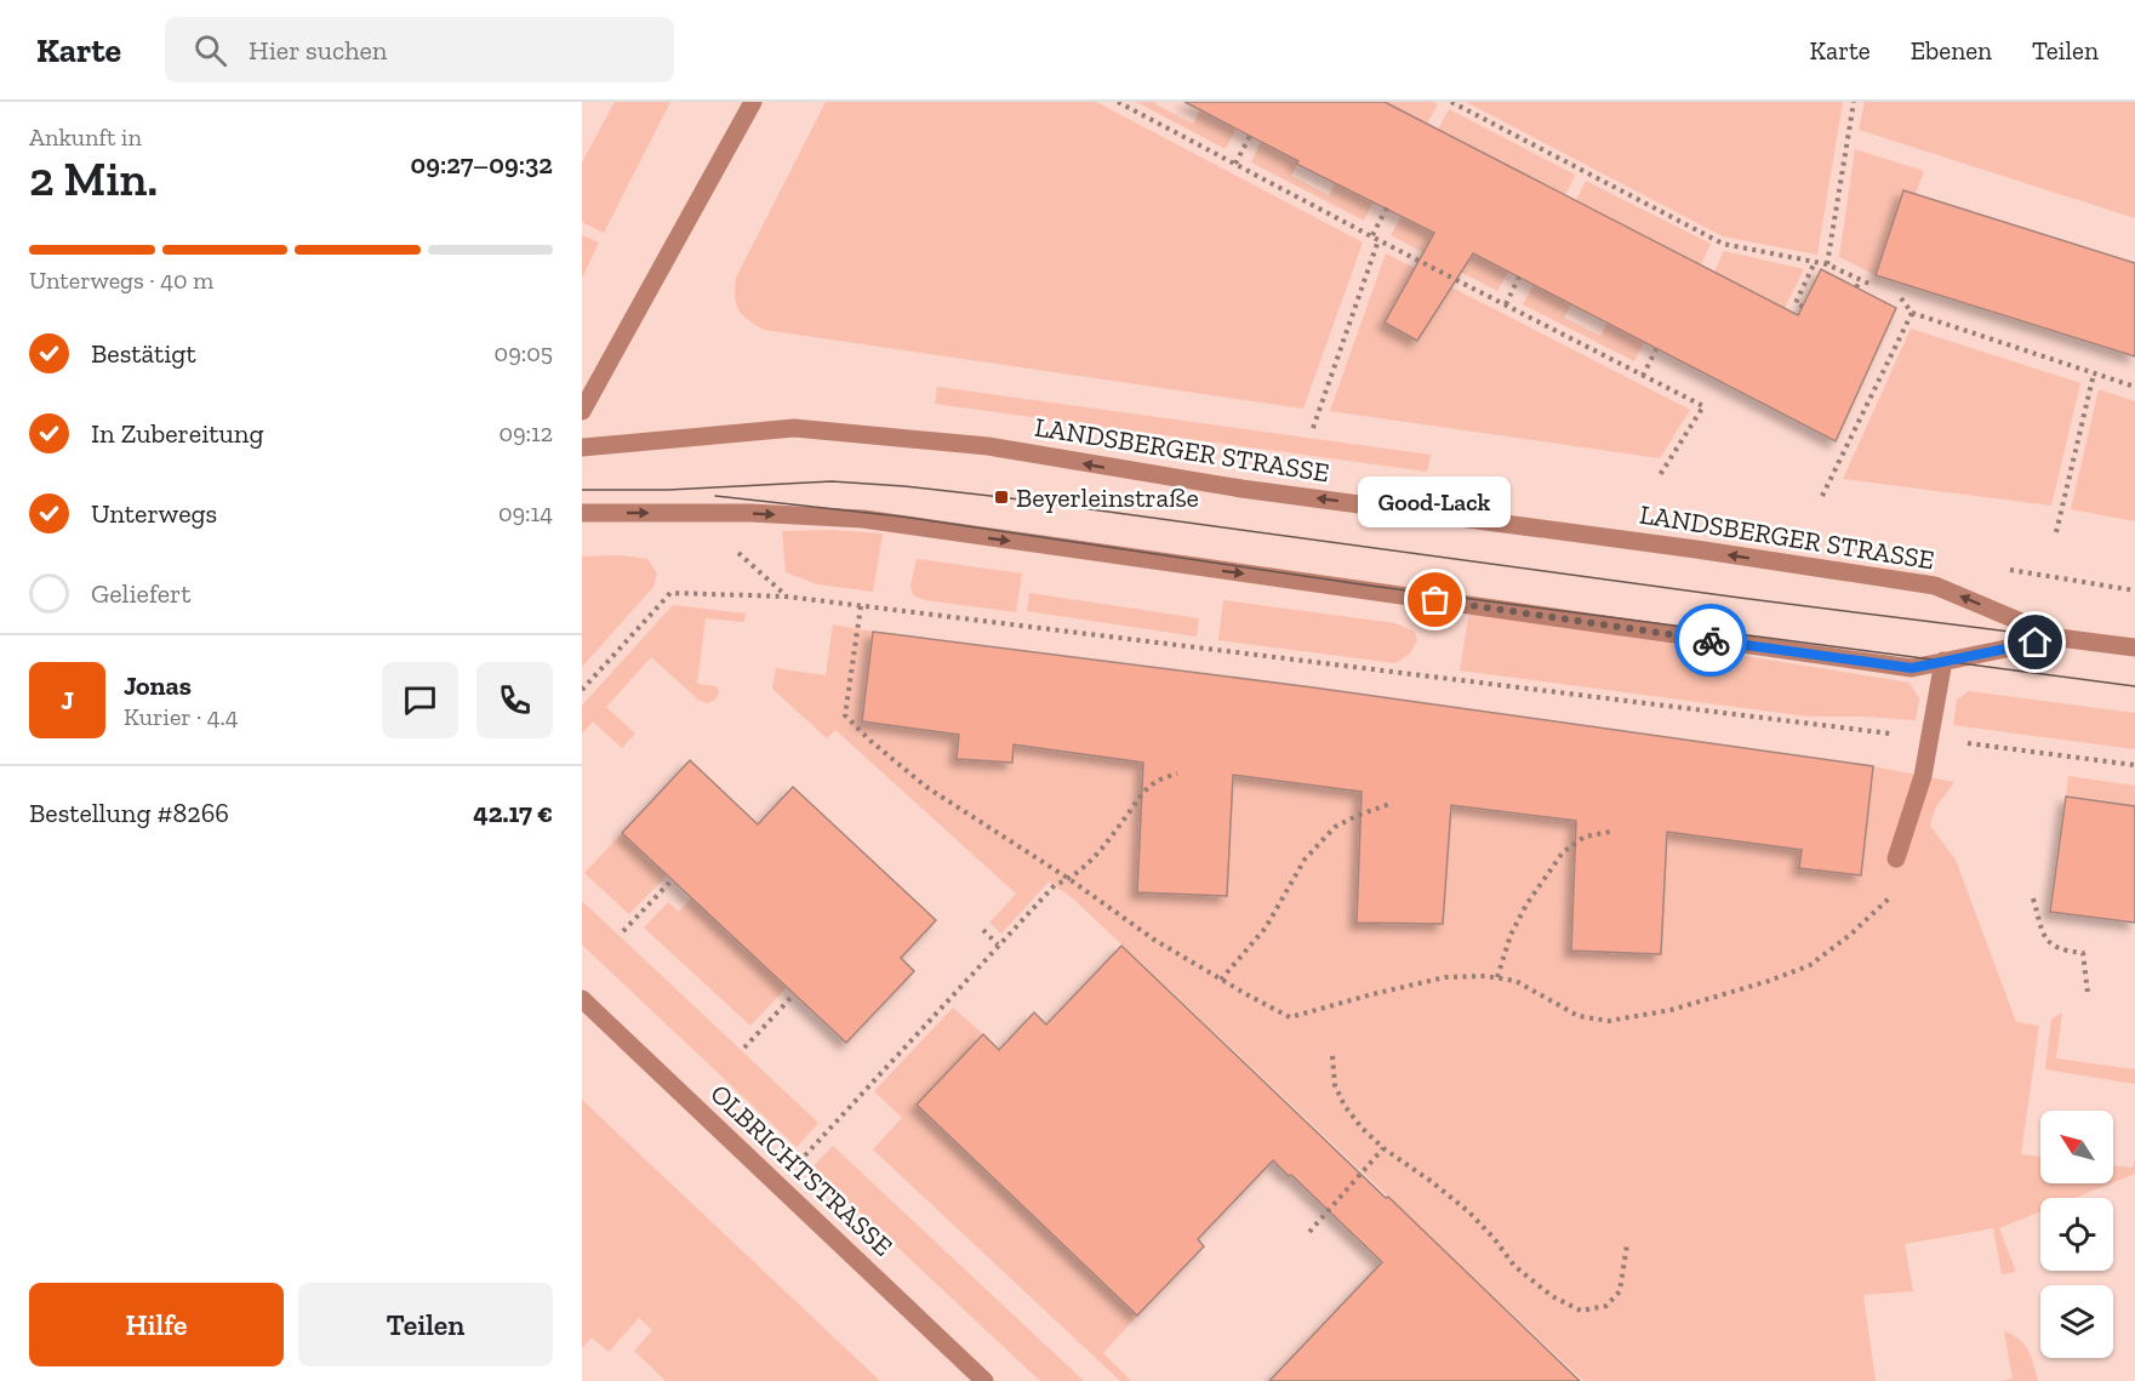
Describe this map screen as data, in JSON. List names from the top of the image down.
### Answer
{
  "streets": {
    "street": ["LANDSBERGER STRASSE", "OLBRICHTSTRASSE"]
  },
  "places": {
    "transit": ["Beyerleinstraße"],
    "other": ["Good-Lack"]
  },
  "north": "top left",
  "page": {
    "header": "Karte",
    "search": "Hier suchen",
    "nav": ["Karte", "Ebenen", "Teilen"],
    "heading": ["2 Min.", "Ankunft in", "09:27–09:32"],
    "panel": [
      "Jonas",
      "Kurier · 4.4",
      "Bestellung #8266",
      "42.17 €"
    ],
    "bar": "Unterwegs · 40 m",
    "list": [
      ["Bestätigt", "09:05"],
      ["In Zubereitung", "09:12"],
      ["Unterwegs", "09:14"],
      "Geliefert"
    ],
    "bubble": "Good-Lack",
    "round": "J",
    "buttons": ["Hilfe", "Teilen"]
  }
}
